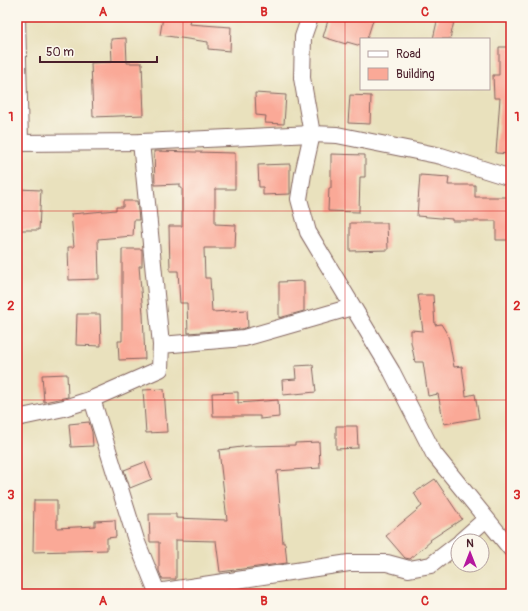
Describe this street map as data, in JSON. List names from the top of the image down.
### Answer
{
  "legend": ["Road", "Building"],
  "scale_bar": "50 m",
  "north": "top",
  "grid": {
    "columns": ["A", "B", "C"],
    "rows": ["1", "2", "3"]
  }
}
